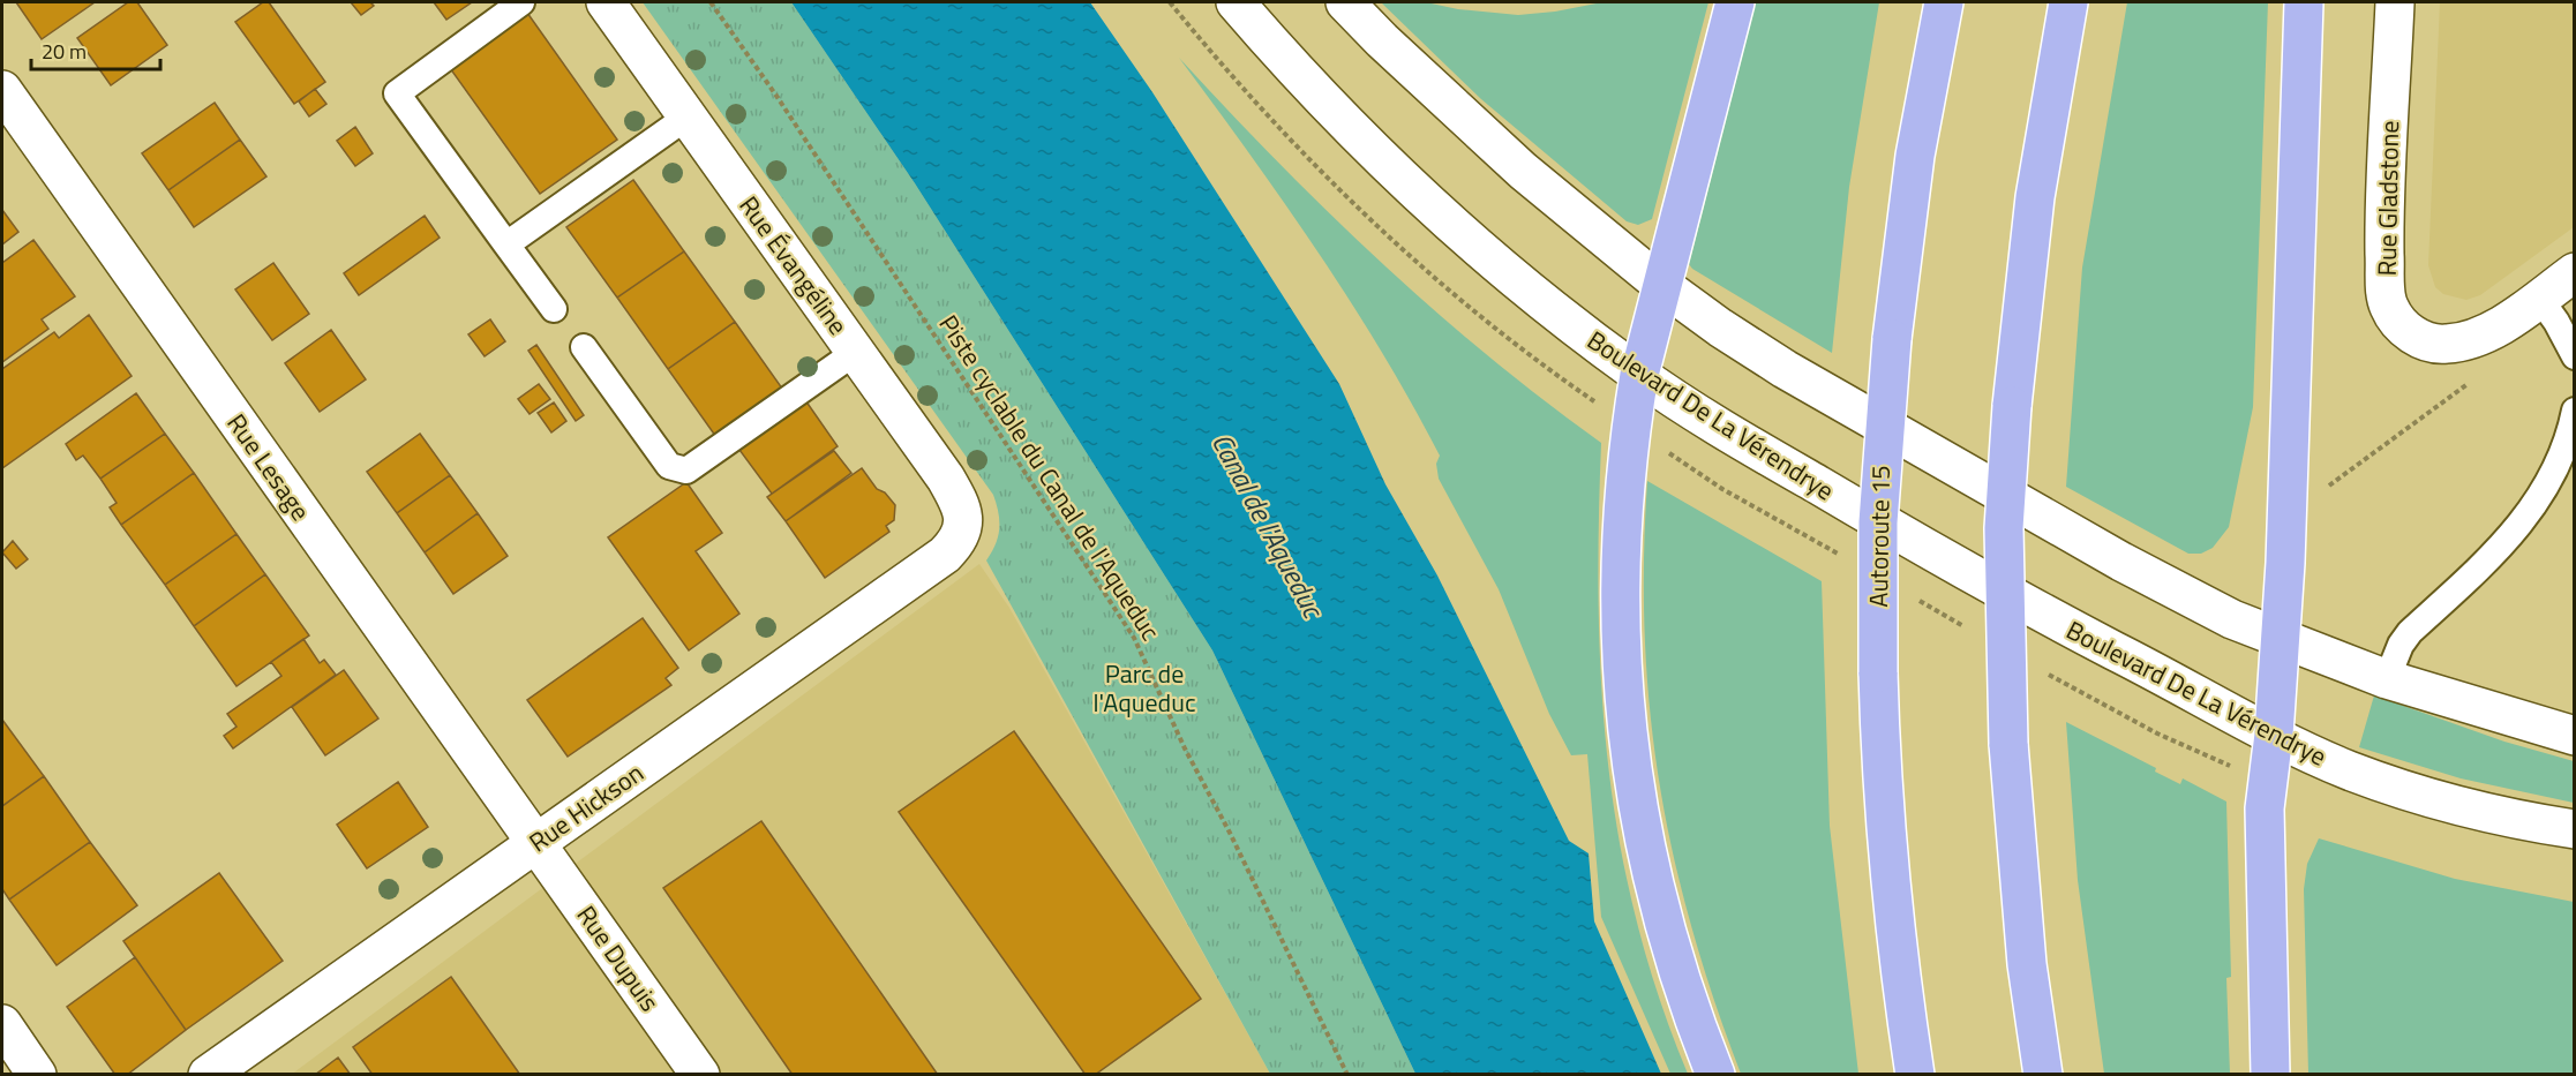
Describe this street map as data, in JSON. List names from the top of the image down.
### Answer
{
  "streets": {
    "highway": ["Autoroute 15"],
    "street": [
      "Rue Gladstone",
      "Rue Évangéline",
      "Boulevard De La Vérendrye",
      "Rue Lesage",
      "Rue Hickson",
      "Rue Dupuis"
    ],
    "path": ["Piste cyclable du Canal de l'Aqueduc"]
  },
  "crossings": [
    ["Rue Évangéline", "Rue Hickson"],
    ["Rue Lesage", "Rue Hickson"],
    ["Rue Lesage", "Rue Dupuis"],
    ["Rue Hickson", "Rue Dupuis"]
  ],
  "water": ["Canal de l'Aqueduc"],
  "parks": ["Parc de l'Aqueduc"],
  "scale_bar": "20 m"
}
